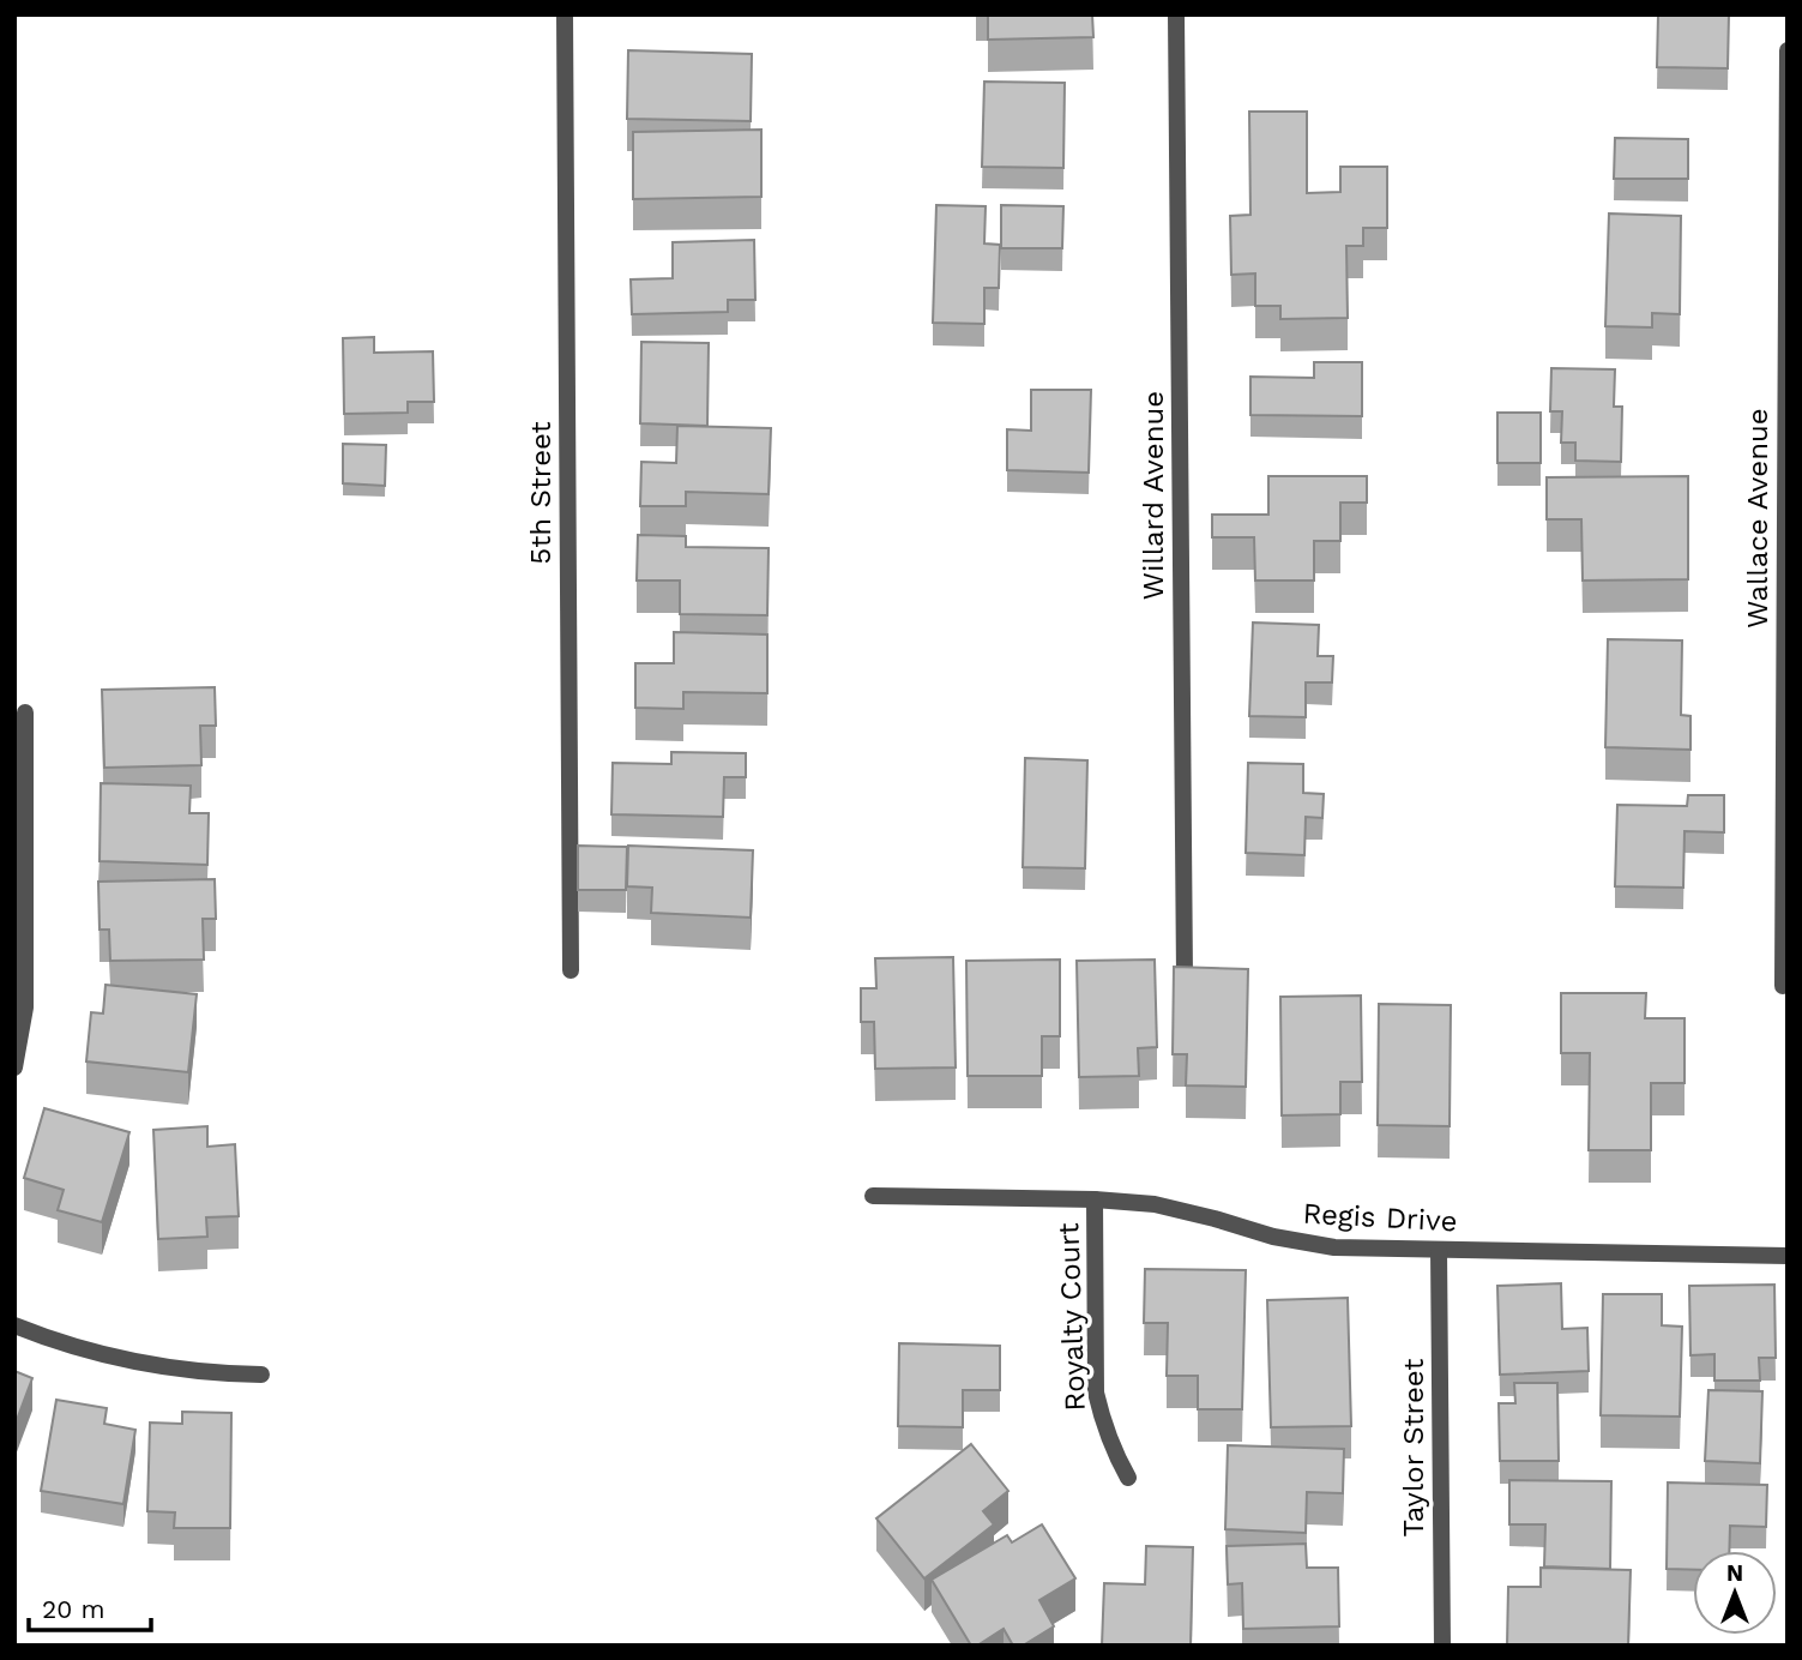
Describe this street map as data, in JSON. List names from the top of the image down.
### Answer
{
  "streets": {
    "street": [
      "5th Street",
      "Willard Avenue",
      "Wallace Avenue",
      "Regis Drive",
      "Royalty Court",
      "Taylor Street"
    ]
  },
  "crossings": [
    ["Regis Drive", "Royalty Court"],
    ["Regis Drive", "Taylor Street"]
  ],
  "scale_bar": "20 m",
  "north": "top"
}
